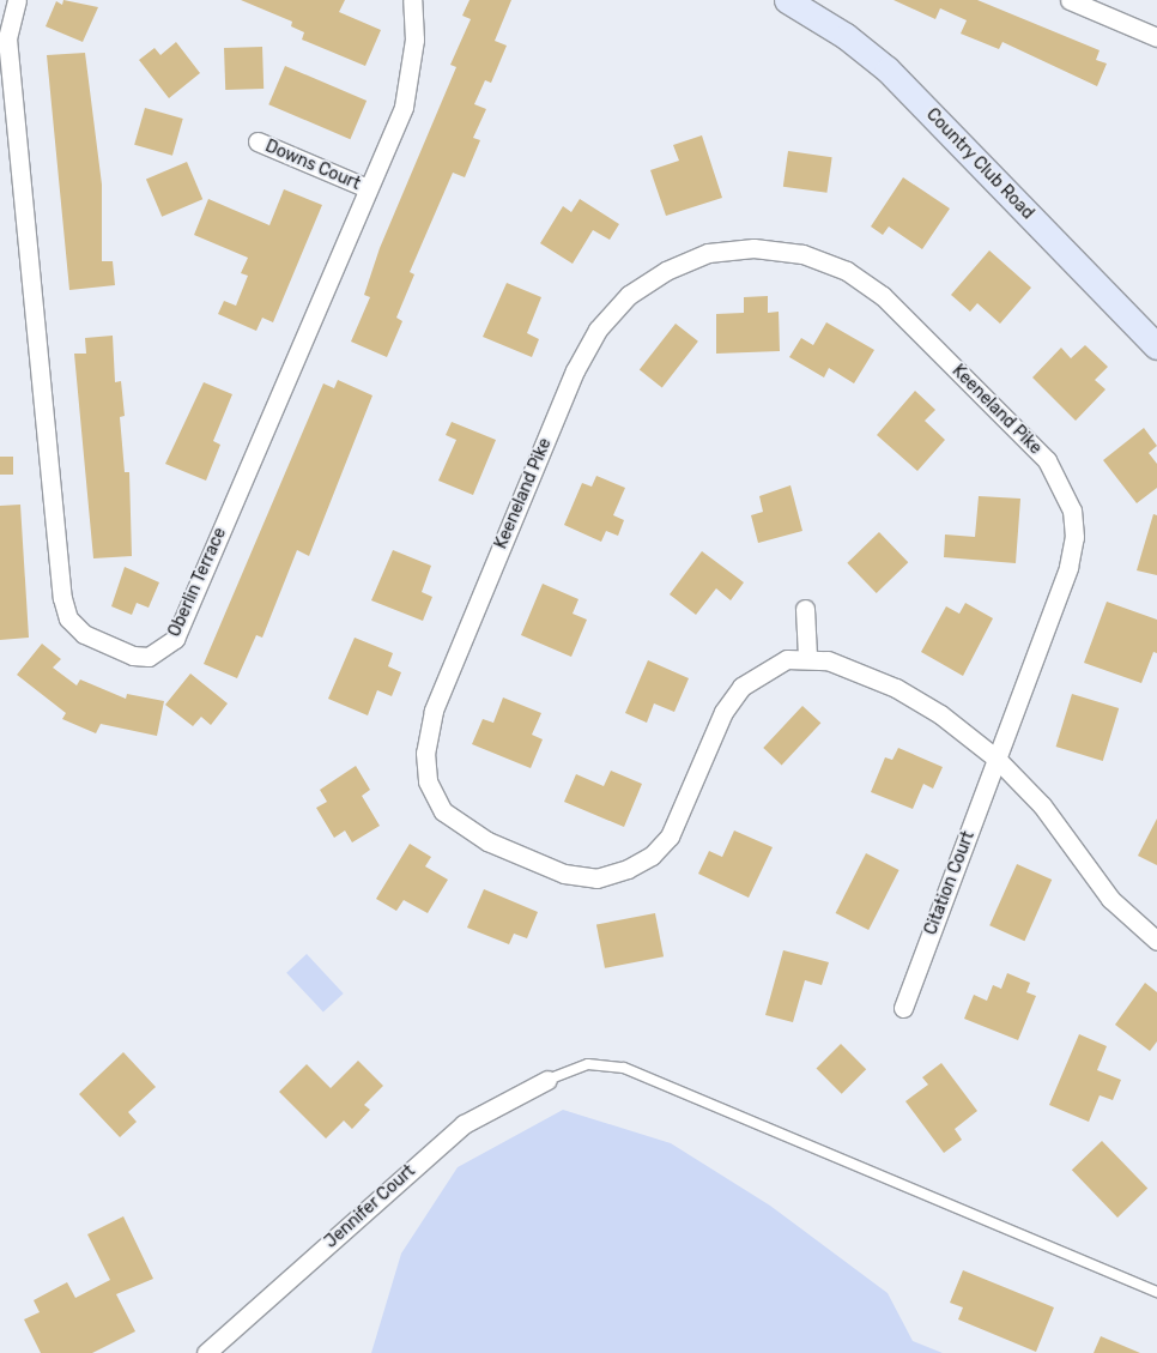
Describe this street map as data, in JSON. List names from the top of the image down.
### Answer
{
  "streets": {
    "main road": ["Country Club Road"],
    "street": [
      "Downs Court",
      "Keeneland Pike",
      "Oberlin Terrace",
      "Citation Court",
      "Jennifer Court"
    ]
  },
  "crossings": [
    ["Downs Court", "Oberlin Terrace"],
    ["Keeneland Pike", "Citation Court"]
  ]
}
